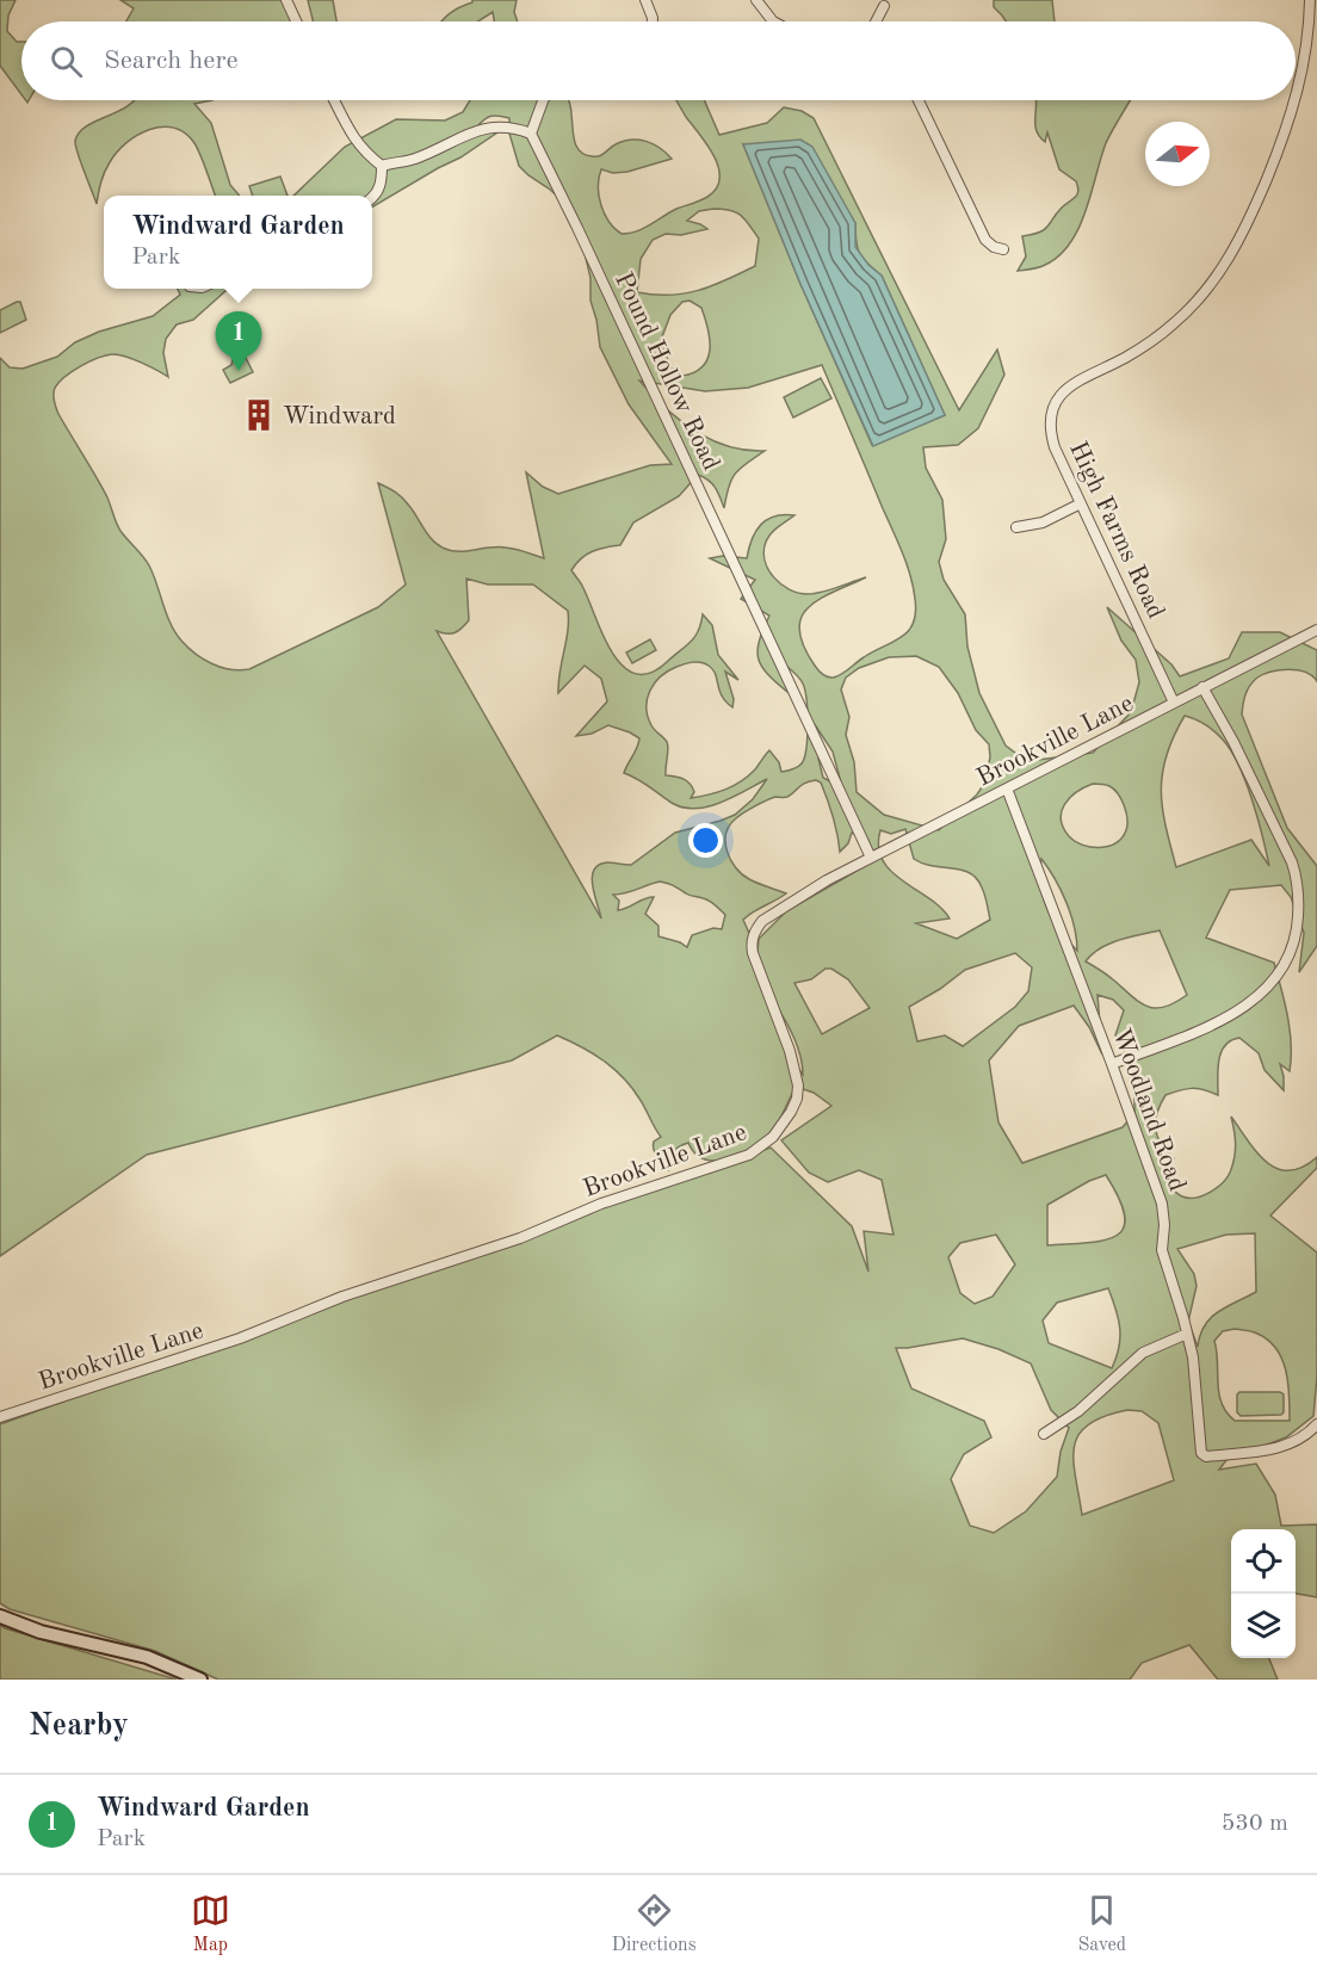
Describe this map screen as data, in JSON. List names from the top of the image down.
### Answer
{
  "streets": {
    "street": [
      "Pound Hollow Road",
      "High Farms Road",
      "Brookville Lane",
      "Woodland Road"
    ]
  },
  "crossings": [
    ["Pound Hollow Road", "Brookville Lane"],
    ["High Farms Road", "Brookville Lane"],
    ["Brookville Lane", "Woodland Road"]
  ],
  "places": {
    "building": ["Windward"]
  },
  "north": "right",
  "page": {
    "search": "Search here",
    "popup": ["Windward Garden", "Park"],
    "pins": "1",
    "heading": "Nearby",
    "list": [
      {
        "mark": "1",
        "name": "Windward Garden",
        "note": "Park",
        "value": "530 m"
      }
    ],
    "nav": ["Map", "Directions", "Saved"]
  }
}
